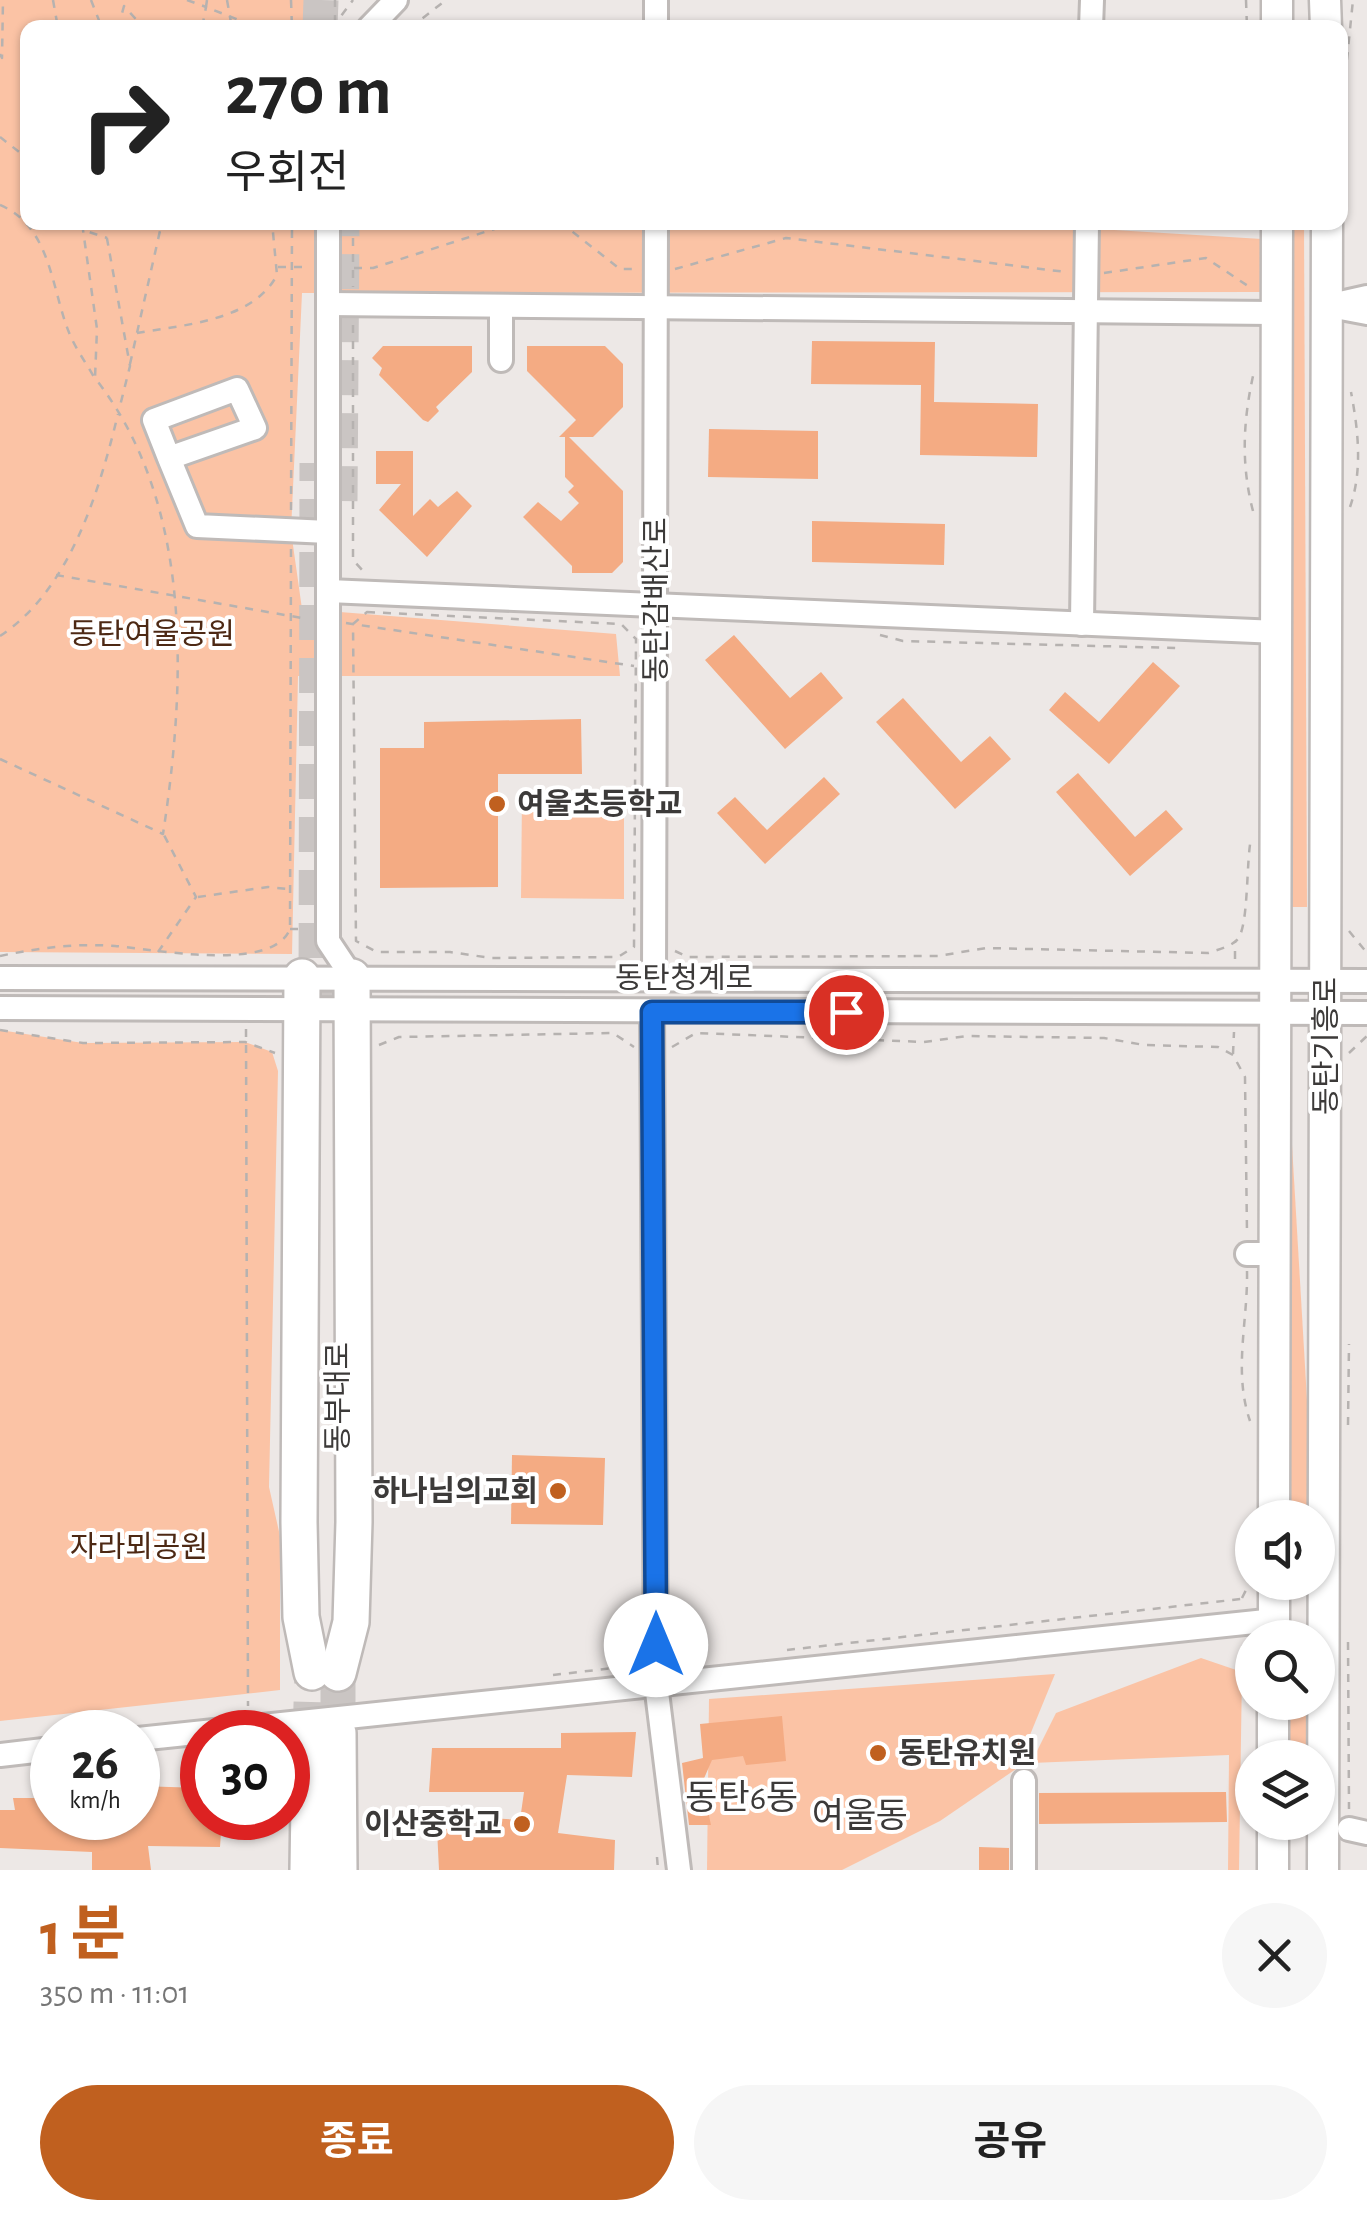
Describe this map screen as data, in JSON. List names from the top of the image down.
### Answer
{
  "streets": {
    "highway": ["동부대로"],
    "main road": ["동탄기흥로"],
    "street": ["동탄감배산로", "동탄청계로"]
  },
  "crossings": [
    ["동탄감배산로", "동탄청계로"],
    ["동탄청계로", "동탄기흥로"]
  ],
  "districts": ["동탄6동", "여울동"],
  "parks": ["동탄여울공원", "자라뫼공원"],
  "places": [
    "여울초등학교",
    "하나님의교회",
    "동탄유치원",
    "이산중학교"
  ],
  "page": {
    "turn": ["270 m", "우회전"],
    "speed": "26 km/h",
    "limit": "30",
    "heading": ["1 분", "350 m · 11:01"],
    "buttons": ["종료", "공유"]
  }
}
